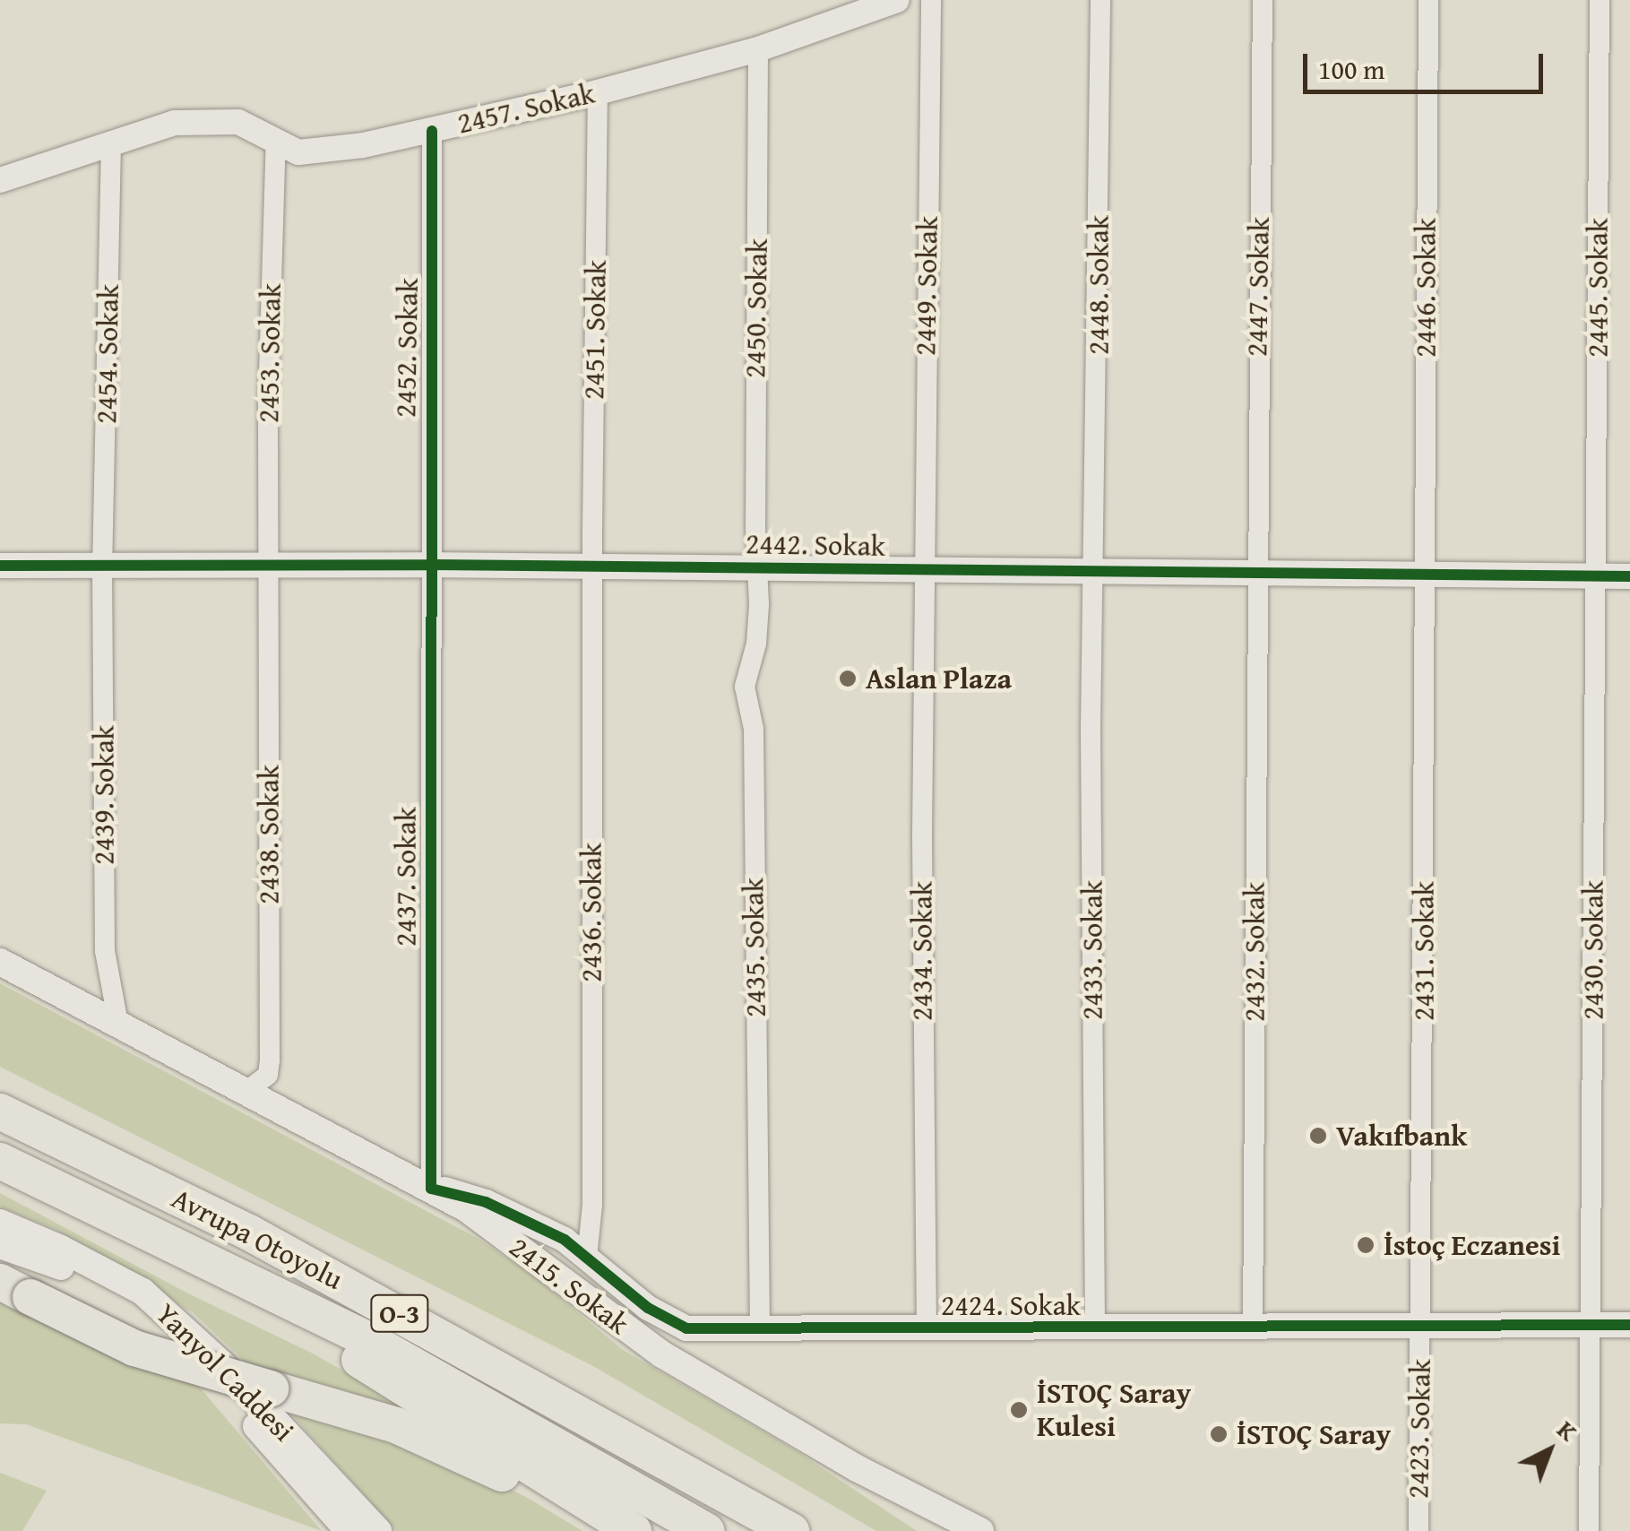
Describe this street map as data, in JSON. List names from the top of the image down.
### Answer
{
  "streets": {
    "highway": ["Avrupa Otoyolu", "O-3"],
    "main road": ["2415. Sokak", "Yanyol Caddesi"],
    "street": [
      "2457. Sokak",
      "2448. Sokak",
      "2449. Sokak",
      "2447. Sokak",
      "2446. Sokak",
      "2445. Sokak",
      "2450. Sokak",
      "2451. Sokak",
      "2452. Sokak",
      "2453. Sokak",
      "2454. Sokak",
      "2442. Sokak",
      "2439. Sokak",
      "2438. Sokak",
      "2437. Sokak",
      "2436. Sokak",
      "2435. Sokak",
      "2433. Sokak",
      "2430. Sokak",
      "2434. Sokak",
      "2431. Sokak",
      "2432. Sokak",
      "2424. Sokak",
      "2423. Sokak"
    ]
  },
  "crossings": [
    ["2457. Sokak", "2450. Sokak"],
    ["2457. Sokak", "2451. Sokak"],
    ["2457. Sokak", "2452. Sokak"],
    ["2457. Sokak", "2453. Sokak"],
    ["2457. Sokak", "2454. Sokak"],
    ["2448. Sokak", "2442. Sokak"],
    ["2448. Sokak", "2433. Sokak"],
    ["2449. Sokak", "2442. Sokak"],
    ["2449. Sokak", "2434. Sokak"],
    ["2447. Sokak", "2442. Sokak"],
    ["2447. Sokak", "2432. Sokak"],
    ["2446. Sokak", "2442. Sokak"],
    ["2446. Sokak", "2431. Sokak"],
    ["2445. Sokak", "2442. Sokak"],
    ["2445. Sokak", "2430. Sokak"],
    ["2450. Sokak", "2442. Sokak"],
    ["2450. Sokak", "2435. Sokak"],
    ["2451. Sokak", "2442. Sokak"],
    ["2451. Sokak", "2436. Sokak"],
    ["2452. Sokak", "2442. Sokak"],
    ["2452. Sokak", "2437. Sokak"],
    ["2453. Sokak", "2442. Sokak"],
    ["2453. Sokak", "2438. Sokak"],
    ["2454. Sokak", "2442. Sokak"],
    ["2454. Sokak", "2439. Sokak"],
    ["2442. Sokak", "2439. Sokak"],
    ["2442. Sokak", "2438. Sokak"],
    ["2442. Sokak", "2437. Sokak"],
    ["2442. Sokak", "2436. Sokak"],
    ["2442. Sokak", "2435. Sokak"],
    ["2442. Sokak", "2433. Sokak"],
    ["2442. Sokak", "2430. Sokak"],
    ["2442. Sokak", "2434. Sokak"],
    ["2442. Sokak", "2431. Sokak"],
    ["2442. Sokak", "2432. Sokak"],
    ["2439. Sokak", "2415. Sokak"],
    ["2438. Sokak", "2415. Sokak"],
    ["2437. Sokak", "2415. Sokak"],
    ["2437. Sokak", "2424. Sokak"],
    ["2436. Sokak", "2424. Sokak"],
    ["2435. Sokak", "2424. Sokak"],
    ["2433. Sokak", "2424. Sokak"],
    ["2430. Sokak", "2424. Sokak"],
    ["2434. Sokak", "2424. Sokak"],
    ["2431. Sokak", "2424. Sokak"],
    ["2431. Sokak", "2423. Sokak"],
    ["2432. Sokak", "2424. Sokak"],
    ["2415. Sokak", "2424. Sokak"],
    ["2424. Sokak", "2423. Sokak"]
  ],
  "places": [
    "Aslan Plaza",
    "Vakıfbank",
    "İstoç Eczanesi",
    "İSTOÇ Saray Kulesi",
    "İSTOÇ Saray"
  ],
  "scale_bar": "100 m",
  "north": "top right"
}
